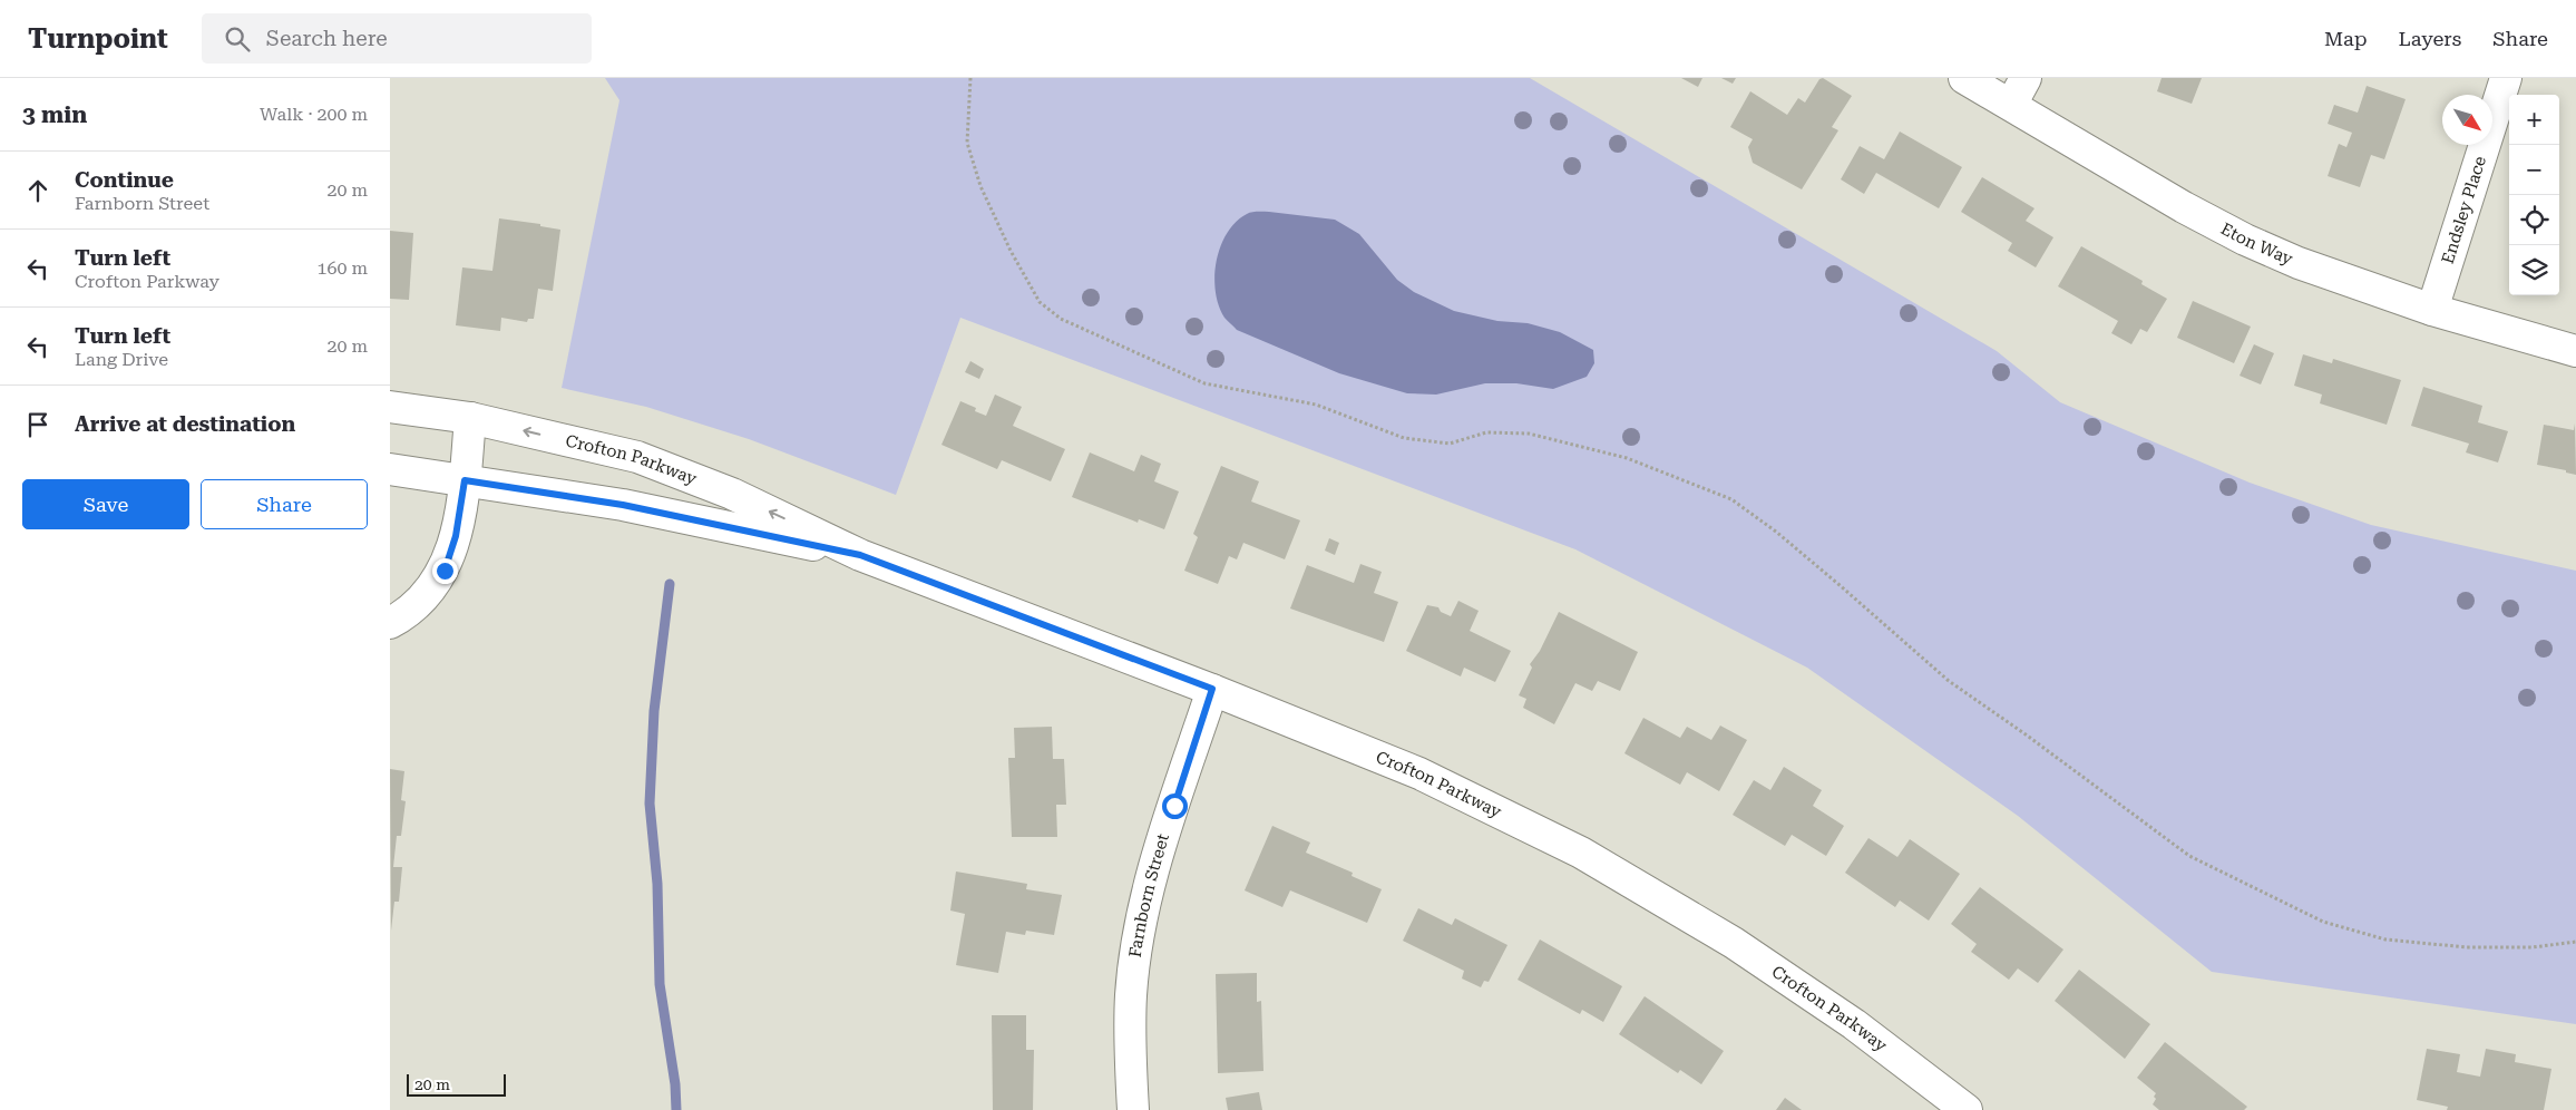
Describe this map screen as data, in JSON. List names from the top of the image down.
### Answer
{
  "streets": {
    "street": [
      "Endsley Place",
      "Eton Way",
      "Crofton Parkway",
      "Farnborn Street"
    ]
  },
  "crossings": [
    ["Endsley Place", "Eton Way"],
    ["Crofton Parkway", "Farnborn Street"]
  ],
  "scale_bar": "20 m",
  "north": "bottom right",
  "page": {
    "header": "Turnpoint",
    "search": "Search here",
    "nav": ["Map", "Layers", "Share"],
    "heading": ["3 min", "Walk · 200 m"],
    "map_buttons": ["+", "−"],
    "list": [
      ["Continue", "Farnborn Street", "20 m"],
      ["Turn left", "Crofton Parkway", "160 m"],
      ["Turn left", "Lang Drive", "20 m"],
      "Arrive at destination"
    ],
    "buttons": ["Save", "Share"],
    "scale": "20 m"
  }
}
